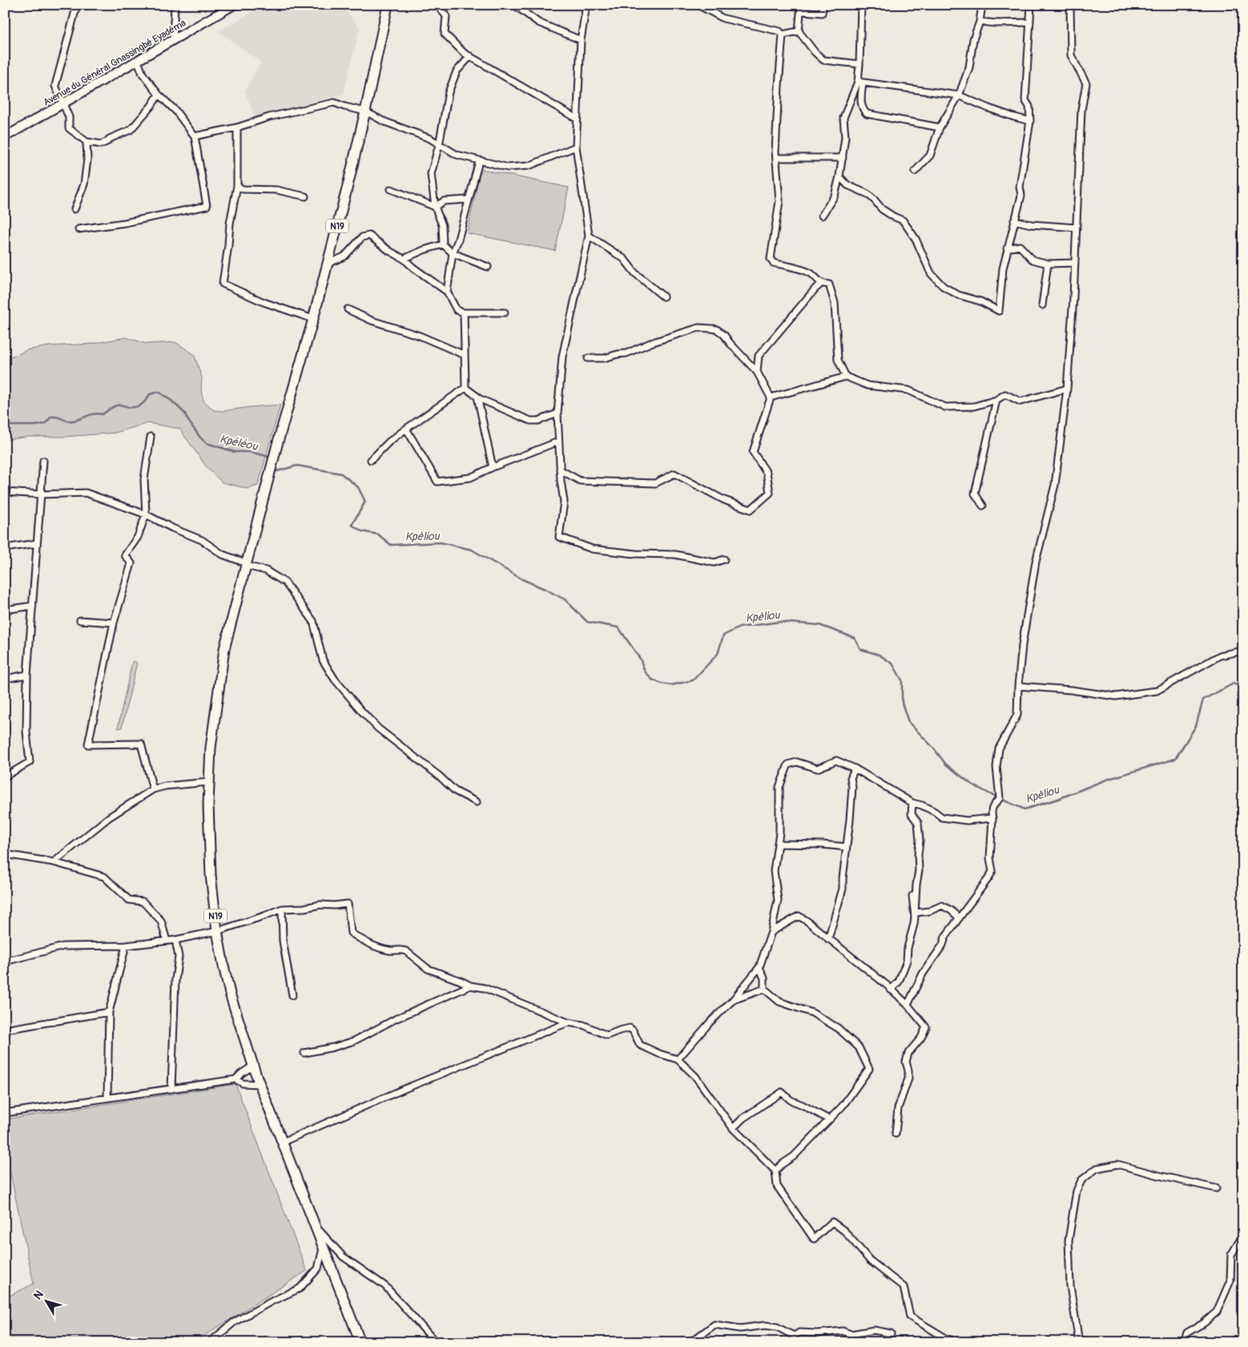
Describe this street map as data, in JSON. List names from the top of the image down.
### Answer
{
  "streets": {
    "main road": ["Avenue du Général Gnassingbé Eyadéma", "N19"]
  },
  "water": ["Kpéléou", "Kpèliou"],
  "north": "top left"
}
